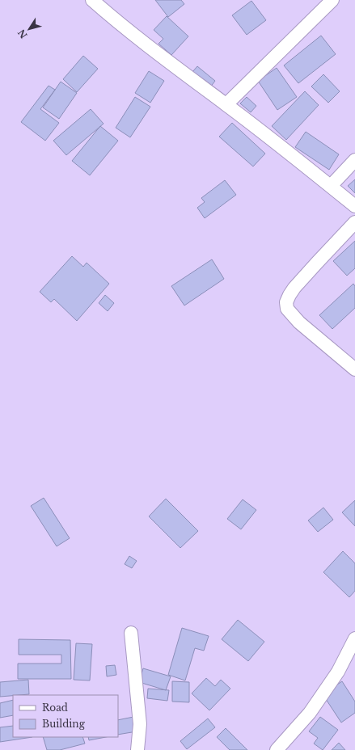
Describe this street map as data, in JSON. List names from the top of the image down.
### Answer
{
  "legend": ["Road", "Building"],
  "north": "bottom left"
}
